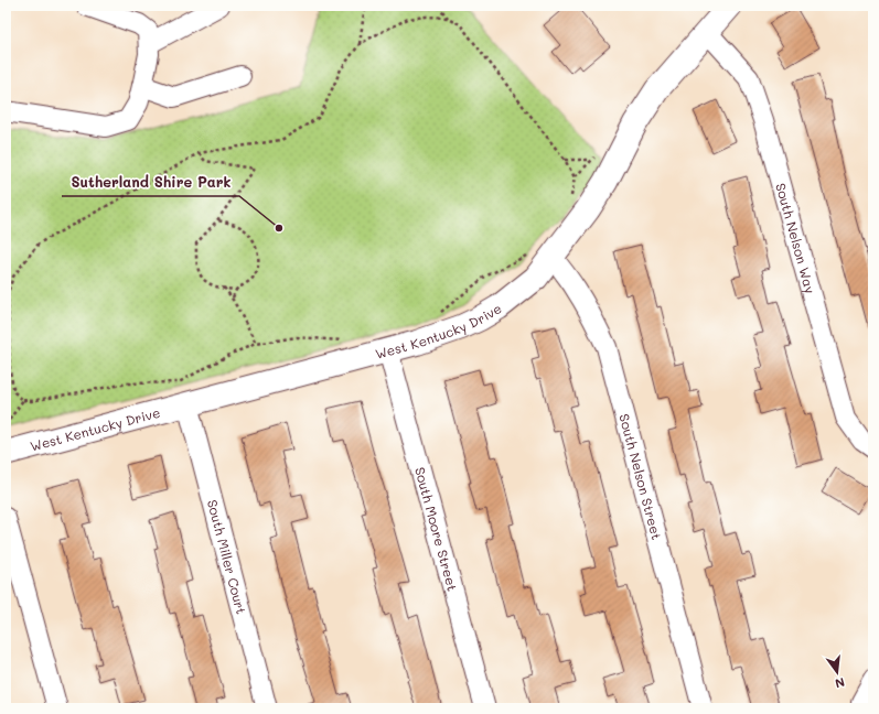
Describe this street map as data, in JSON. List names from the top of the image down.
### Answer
{
  "streets": {
    "street": [
      "South Nelson Way",
      "West Kentucky Drive",
      "South Nelson Street",
      "South Moore Street",
      "South Miller Court"
    ]
  },
  "crossings": [
    ["South Nelson Way", "West Kentucky Drive"],
    ["West Kentucky Drive", "South Nelson Street"],
    ["West Kentucky Drive", "South Moore Street"],
    ["West Kentucky Drive", "South Miller Court"]
  ],
  "places": ["Sutherland Shire Park"],
  "north": "bottom"
}
